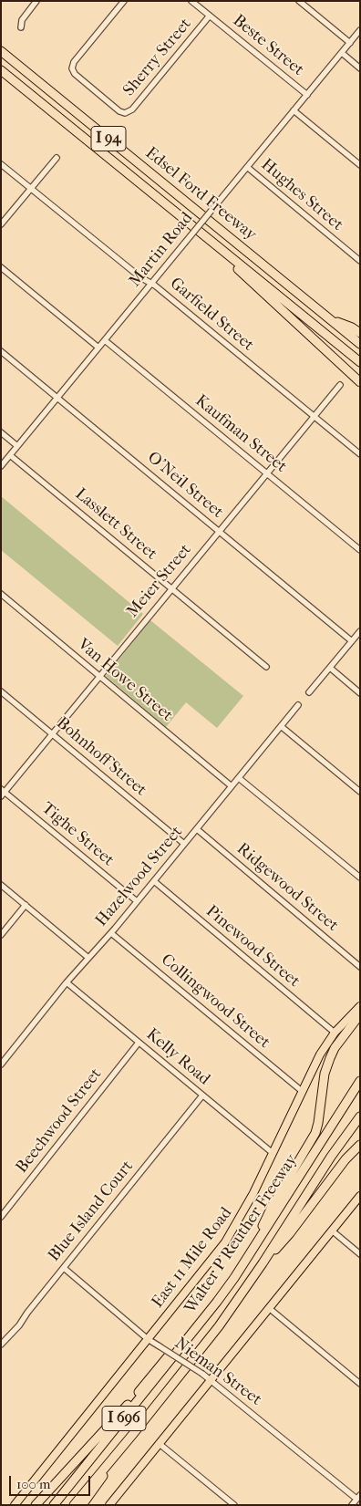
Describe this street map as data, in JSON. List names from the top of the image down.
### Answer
{
  "streets": {
    "highway": [
      "I 94",
      "Edsel Ford Freeway",
      "Walter P Reuther Freeway",
      "I 696"
    ],
    "main road": ["East 11 Mile Road"],
    "street": [
      "Beste Street",
      "Sherry Street",
      "Hughes Street",
      "Martin Road",
      "Garfield Street",
      "Kaufman Street",
      "O'Neil Street",
      "Lasslett Street",
      "Meier Street",
      "Van Howe Street",
      "Bohnhoff Street",
      "Tighe Street",
      "Hazelwood Street",
      "Ridgewood Street",
      "Pinewood Street",
      "Collingwood Street",
      "Kelly Road",
      "Beechwood Street",
      "Blue Island Court",
      "Nieman Street"
    ]
  },
  "crossings": [
    ["Beste Street", "Sherry Street"],
    ["Beste Street", "Martin Road"],
    ["Hughes Street", "Martin Road"],
    ["Martin Road", "Garfield Street"],
    ["Martin Road", "Kaufman Street"],
    ["Martin Road", "O'Neil Street"],
    ["Martin Road", "Lasslett Street"],
    ["Garfield Street", "Meier Street"],
    ["Kaufman Street", "Meier Street"],
    ["O'Neil Street", "Meier Street"],
    ["Lasslett Street", "Meier Street"],
    ["Meier Street", "Van Howe Street"],
    ["Meier Street", "Bohnhoff Street"],
    ["Meier Street", "Tighe Street"],
    ["Van Howe Street", "Hazelwood Street"],
    ["Bohnhoff Street", "Hazelwood Street"],
    ["Tighe Street", "Hazelwood Street"],
    ["Hazelwood Street", "Ridgewood Street"],
    ["Hazelwood Street", "Pinewood Street"],
    ["Hazelwood Street", "Collingwood Street"],
    ["Hazelwood Street", "Kelly Road"],
    ["Pinewood Street", "East 11 Mile Road"],
    ["Collingwood Street", "East 11 Mile Road"],
    ["Kelly Road", "Beechwood Street"],
    ["Kelly Road", "Blue Island Court"],
    ["Kelly Road", "East 11 Mile Road"],
    ["Blue Island Court", "Nieman Street"],
    ["East 11 Mile Road", "Nieman Street"]
  ],
  "scale_bar": "100 m"
}
